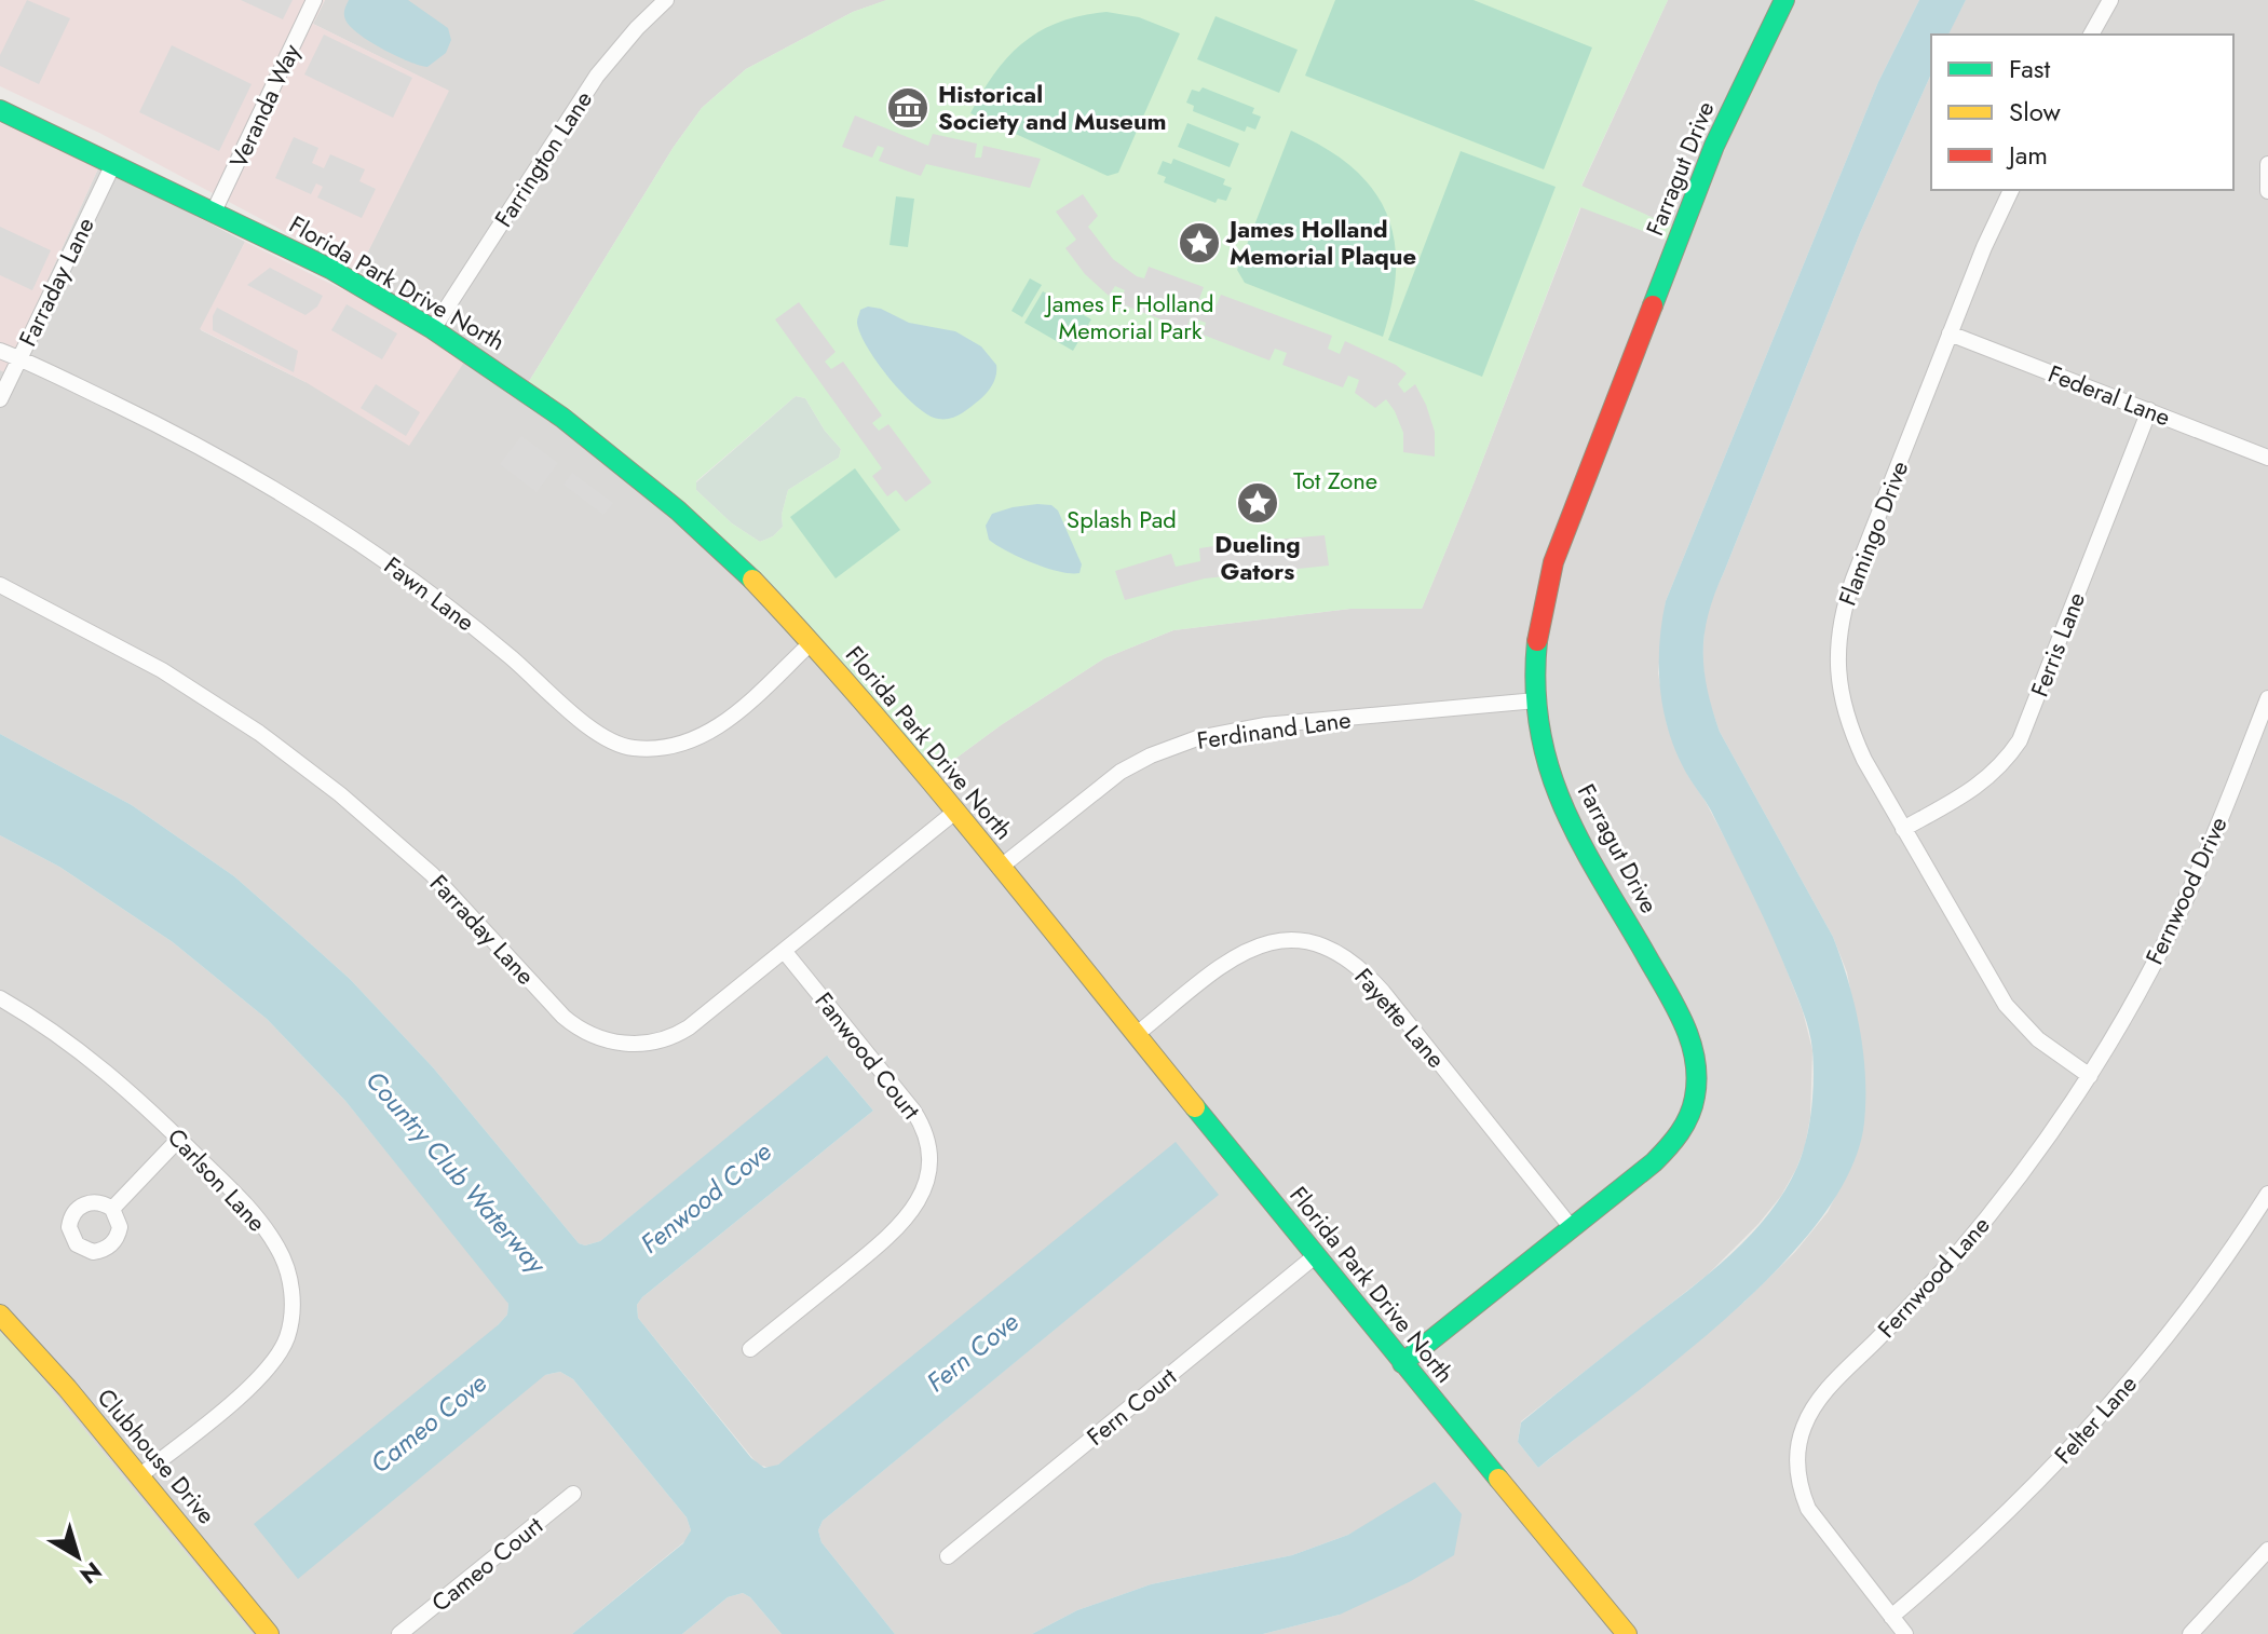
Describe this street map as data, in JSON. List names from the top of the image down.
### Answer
{
  "streets": {
    "street": [
      "Veranda Way",
      "Farrington Lane",
      "Farragut Drive",
      "Farraday Lane",
      "Florida Park Drive North",
      "Federal Lane",
      "Flamingo Drive",
      "Fawn Lane",
      "Ferris Lane",
      "Ferdinand Lane",
      "Fernwood Drive",
      "Fayette Lane",
      "Fanwood Court",
      "Carlson Lane",
      "Fernwood Lane",
      "Fern Court",
      "Felter Lane",
      "Clubhouse Drive",
      "Cameo Court"
    ]
  },
  "crossings": [
    ["Veranda Way", "Florida Park Drive North"],
    ["Farrington Lane", "Florida Park Drive North"],
    ["Farragut Drive", "Florida Park Drive North"],
    ["Farragut Drive", "Ferdinand Lane"],
    ["Farragut Drive", "Fayette Lane"],
    ["Farraday Lane", "Florida Park Drive North"],
    ["Farraday Lane", "Fawn Lane"],
    ["Farraday Lane", "Fanwood Court"],
    ["Florida Park Drive North", "Fawn Lane"],
    ["Florida Park Drive North", "Ferdinand Lane"],
    ["Florida Park Drive North", "Fayette Lane"],
    ["Florida Park Drive North", "Fern Court"],
    ["Federal Lane", "Flamingo Drive"],
    ["Federal Lane", "Ferris Lane"],
    ["Flamingo Drive", "Ferris Lane"],
    ["Flamingo Drive", "Fernwood Drive"],
    ["Flamingo Drive", "Fernwood Lane"],
    ["Fernwood Drive", "Fernwood Lane"],
    ["Carlson Lane", "Clubhouse Drive"],
    ["Fernwood Lane", "Felter Lane"]
  ],
  "water": [
    "Country Club Waterway",
    "Fenwood Cove",
    "Fern Cove",
    "Cameo Cove"
  ],
  "parks": ["James F. Holland Memorial Park", "Tot Zone", "Splash Pad"],
  "places": {
    "museum": ["Historical Society and Museum"],
    "place": ["James Holland Memorial Plaque", "Dueling Gators"]
  },
  "legend": ["Fast", "Slow", "Jam"],
  "north": "bottom right"
}
